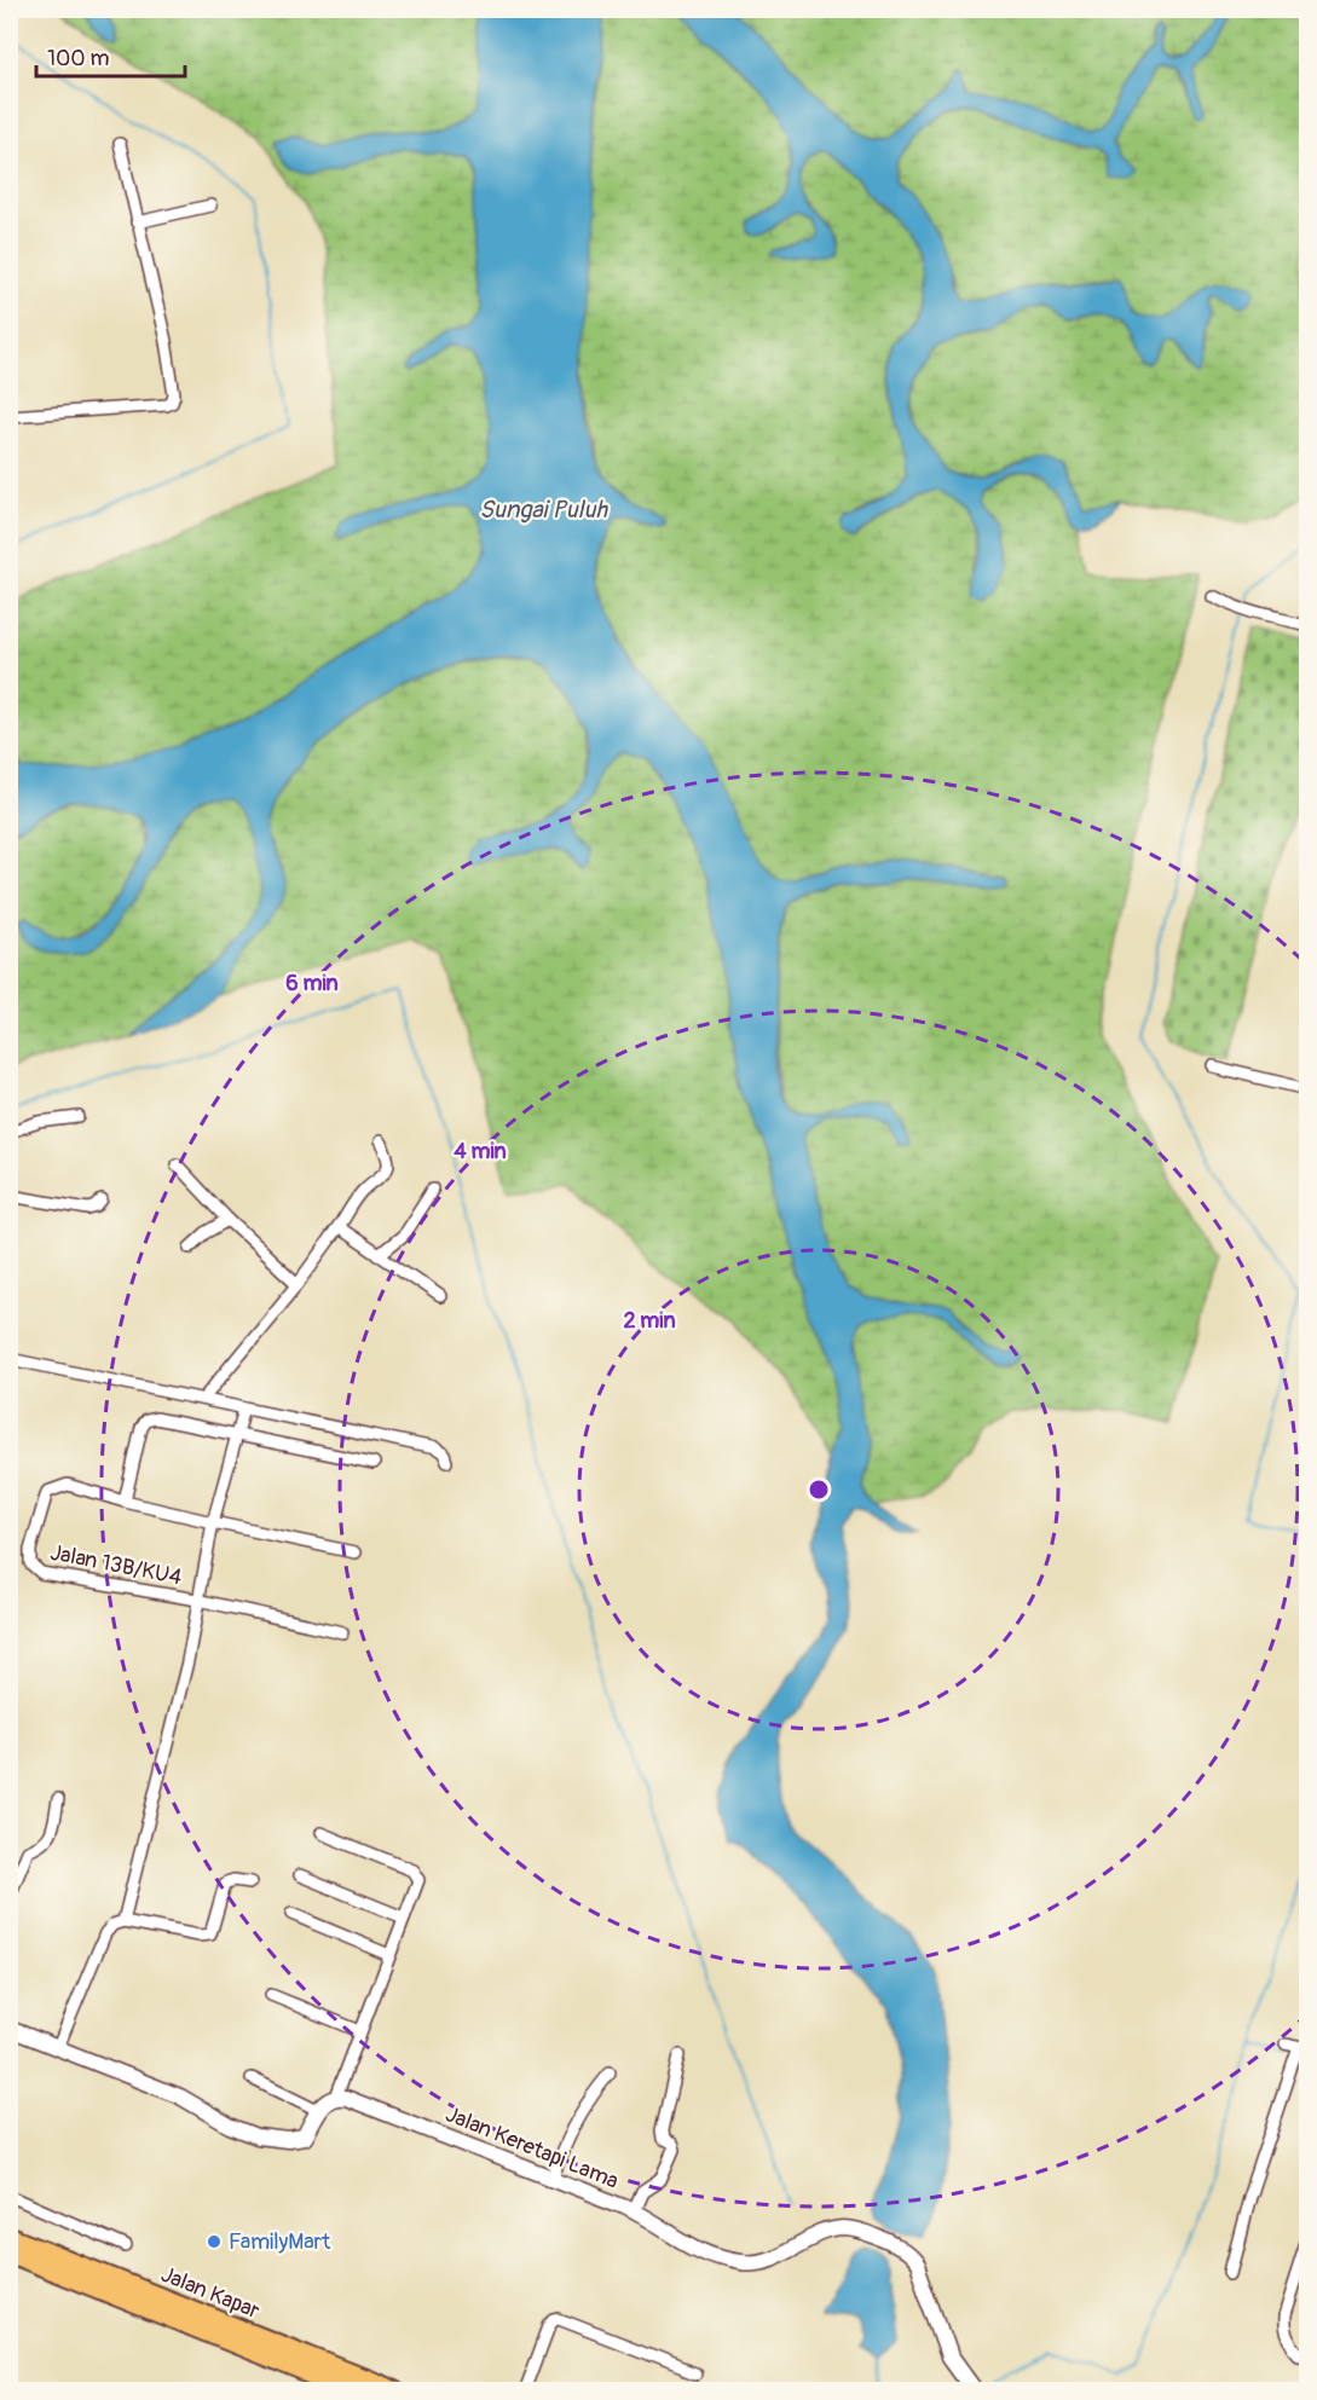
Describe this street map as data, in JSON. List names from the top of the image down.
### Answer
{
  "streets": {
    "highway": ["Jalan Kapar"],
    "street": ["Jalan 13B/KU4", "Jalan Keretapi Lama"]
  },
  "water": ["Sungai Puluh"],
  "places": ["FamilyMart"],
  "scale_bar": "100 m",
  "rings": ["6 min", "4 min", "2 min"]
}
